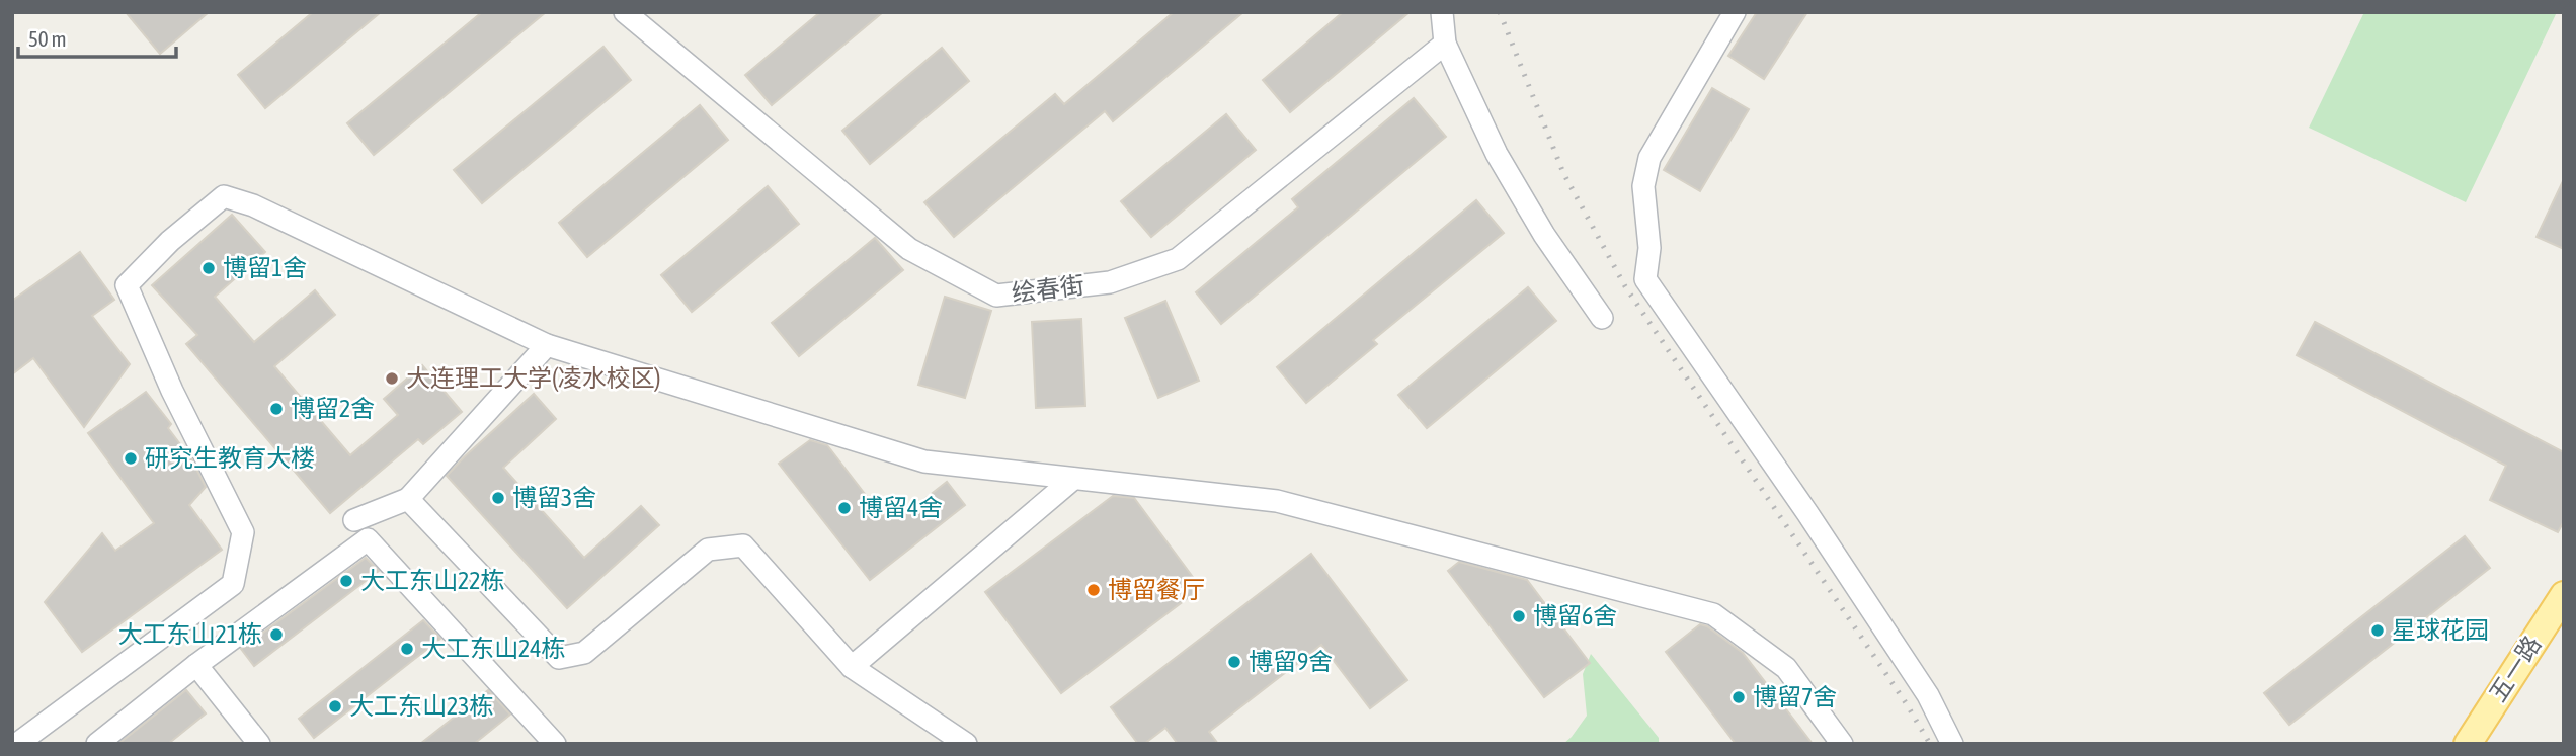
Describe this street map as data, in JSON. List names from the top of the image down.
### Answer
{
  "streets": {
    "main road": ["五一路"],
    "street": ["绘春街"]
  },
  "places": [
    "博留1舍",
    "大连理工大学(凌水校区)",
    "博留2舍",
    "研究生教育大楼",
    "博留3舍",
    "博留4舍",
    "大工东山22栋",
    "博留餐厅",
    "博留6舍",
    "星球花园",
    "大工东山21栋",
    "大工东山24栋",
    "博留9舍",
    "博留7舍",
    "大工东山23栋"
  ],
  "scale_bar": "50 m"
}
